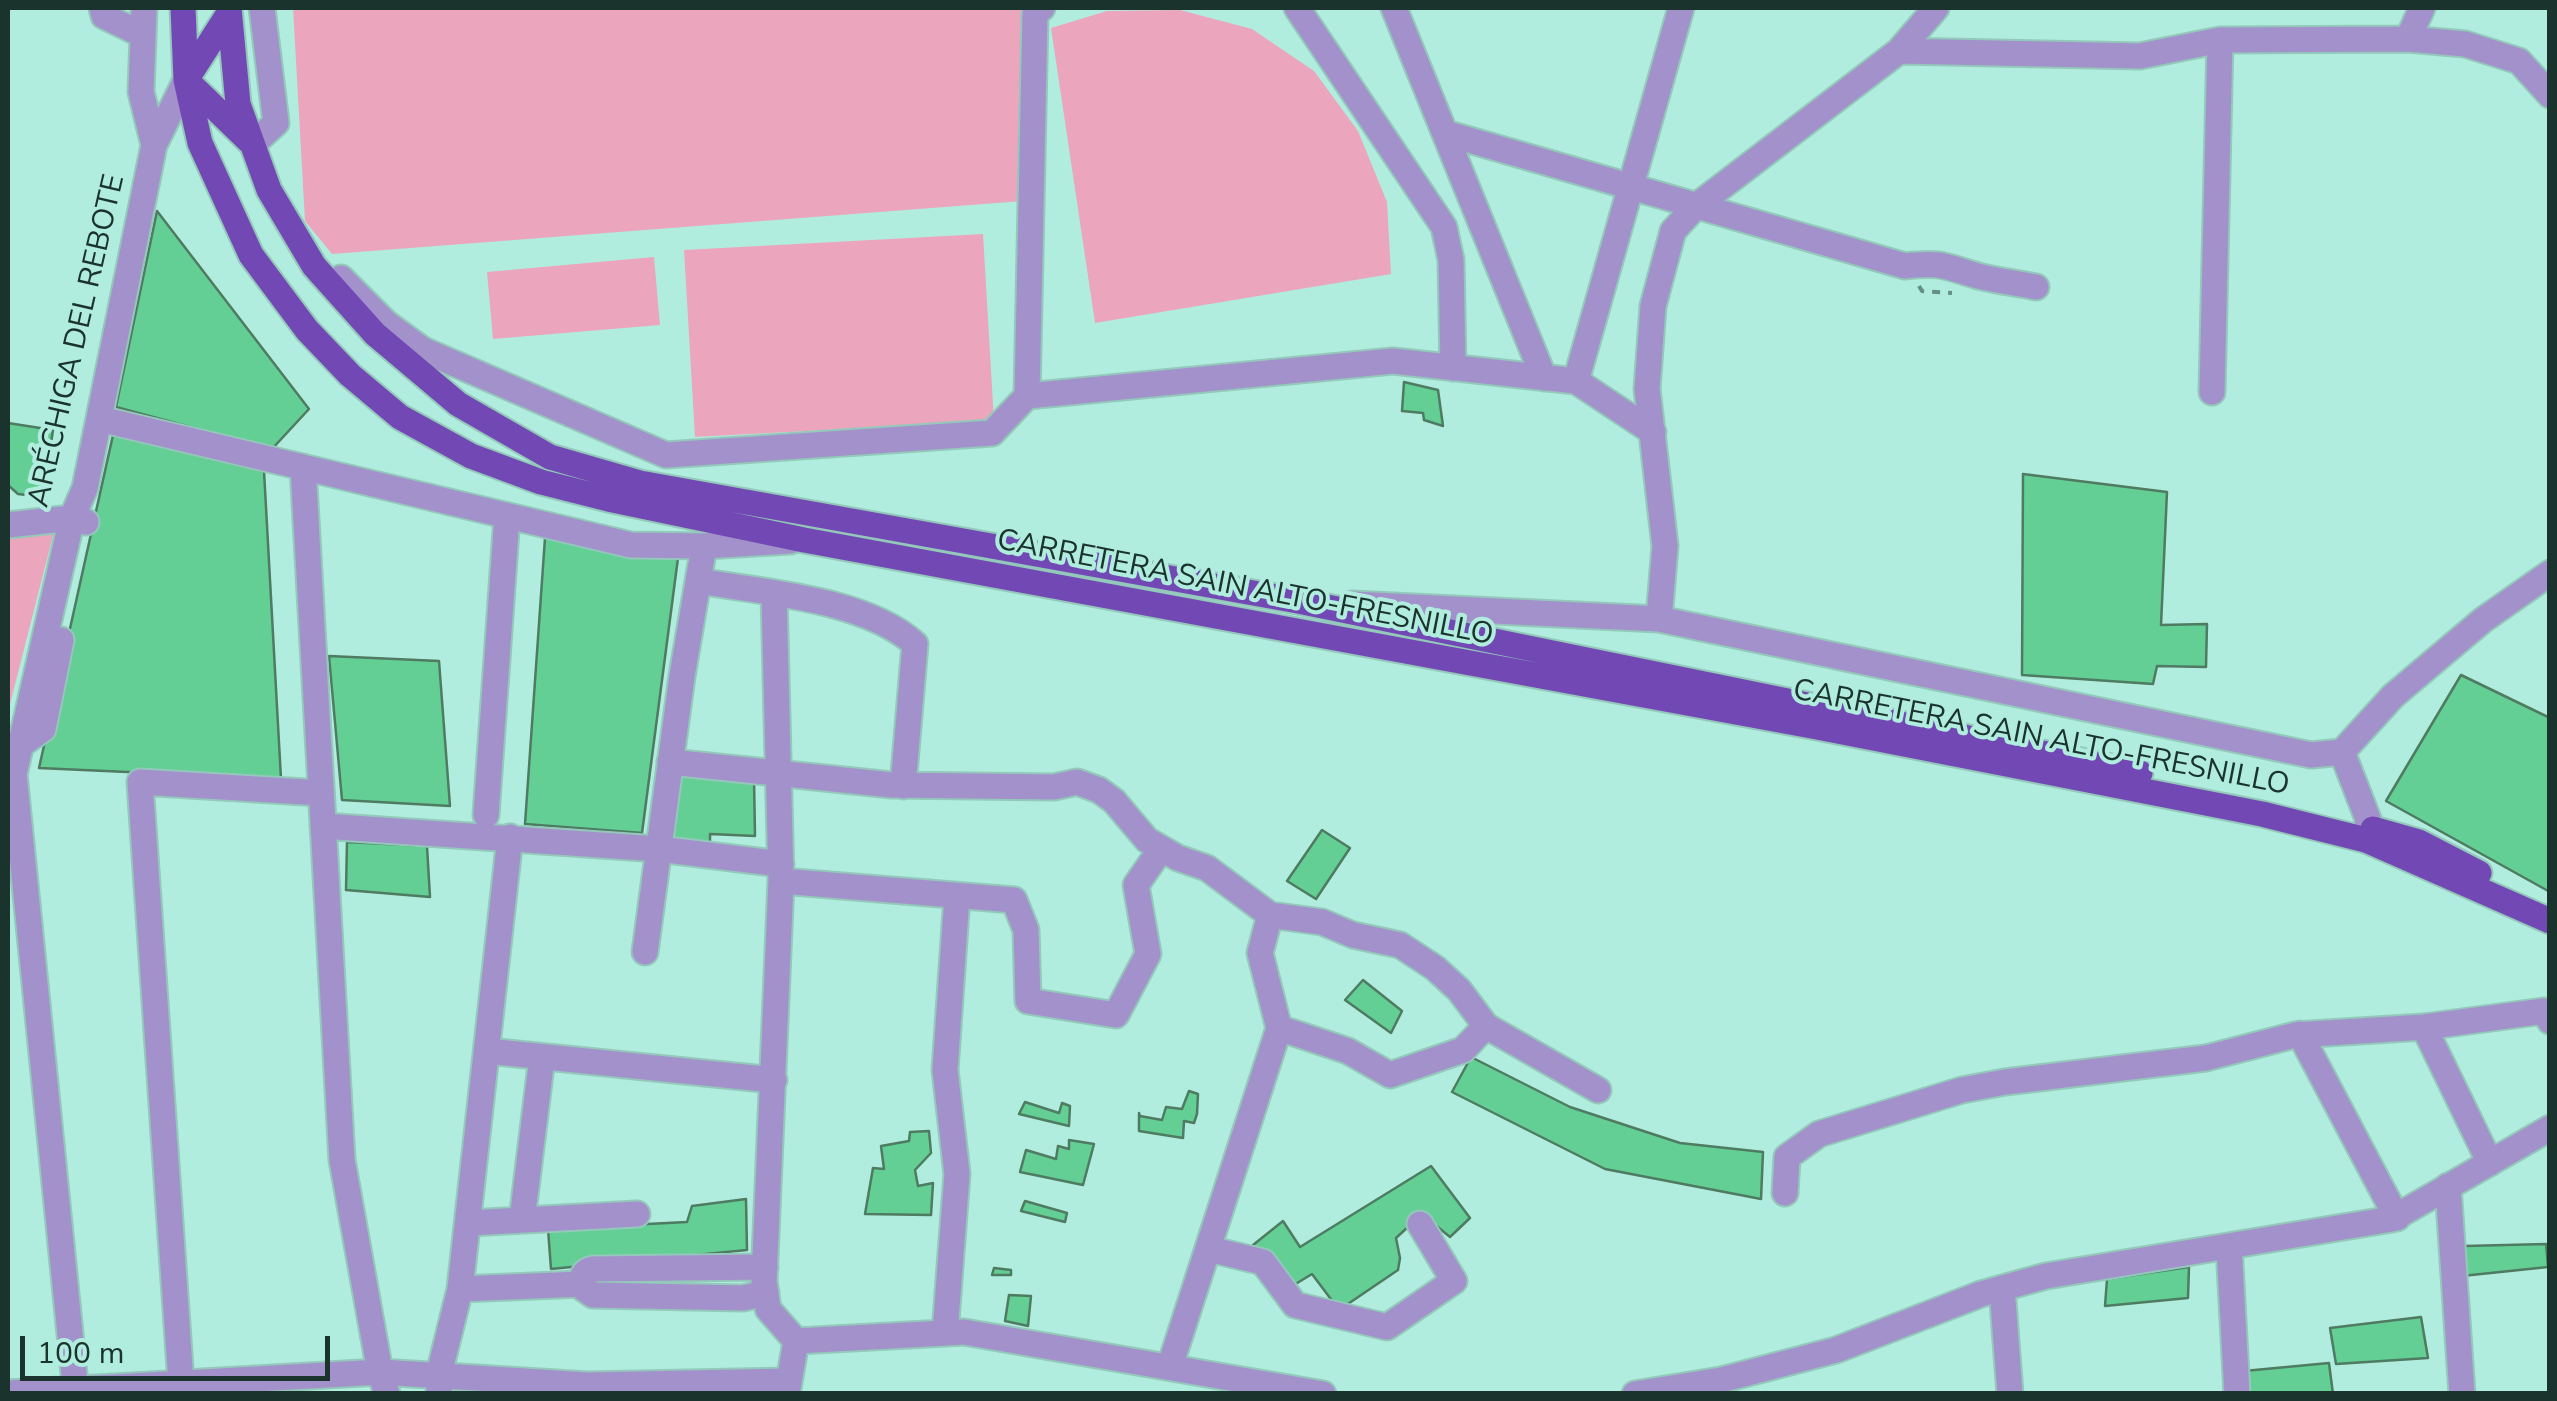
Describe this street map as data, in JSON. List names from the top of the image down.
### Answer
{
  "streets": {
    "main road": ["CARRETERA SAIN ALTO-FRESNILLO"],
    "street": ["ARÉCHIGA DEL REBOTE"]
  },
  "crossings": [
    ["ARÉCHIGA DEL REBOTE", "CARRETERA SAIN ALTO-FRESNILLO"]
  ],
  "scale_bar": "100 m"
}
